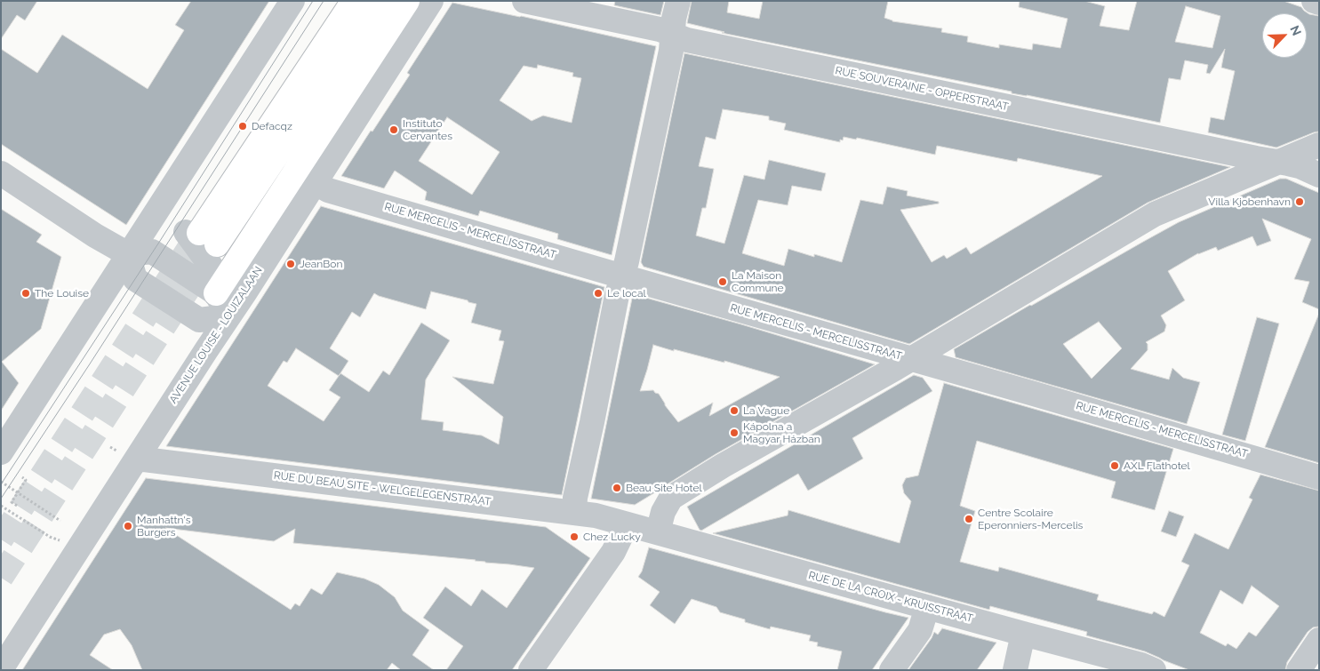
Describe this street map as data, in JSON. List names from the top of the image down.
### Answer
{
  "streets": {
    "street": [
      "RUE SOUVERAINE - OPPERSTRAAT",
      "RUE MERCELIS - MERCELISSTRAAT",
      "AVENUE LOUISE - LOUIZALAAN",
      "RUE DU BEAU SITE - WELGELEGENSTRAAT",
      "RUE DE LA CROIX - KRUISSTRAAT"
    ]
  },
  "crossings": [
    ["RUE MERCELIS - MERCELISSTRAAT", "AVENUE LOUISE - LOUIZALAAN"],
    ["AVENUE LOUISE - LOUIZALAAN", "RUE DU BEAU SITE - WELGELEGENSTRAAT"],
    ["RUE DU BEAU SITE - WELGELEGENSTRAAT", "RUE DE LA CROIX - KRUISSTRAAT"]
  ],
  "places": [
    "Defacqz",
    "Instituto Cervantes",
    "Villa Kjobenhavn",
    "JeanBon",
    "La Maison Commune",
    "The Louise",
    "Le local",
    "La Vague",
    "Kápolna a Magyar Házban",
    "AXL Flathotel",
    "Beau Site Hotel",
    "Centre Scolaire Eperonniers-Mercelis",
    "Manhattn's Burgers",
    "Chez Lucky"
  ],
  "north": "top right"
}
